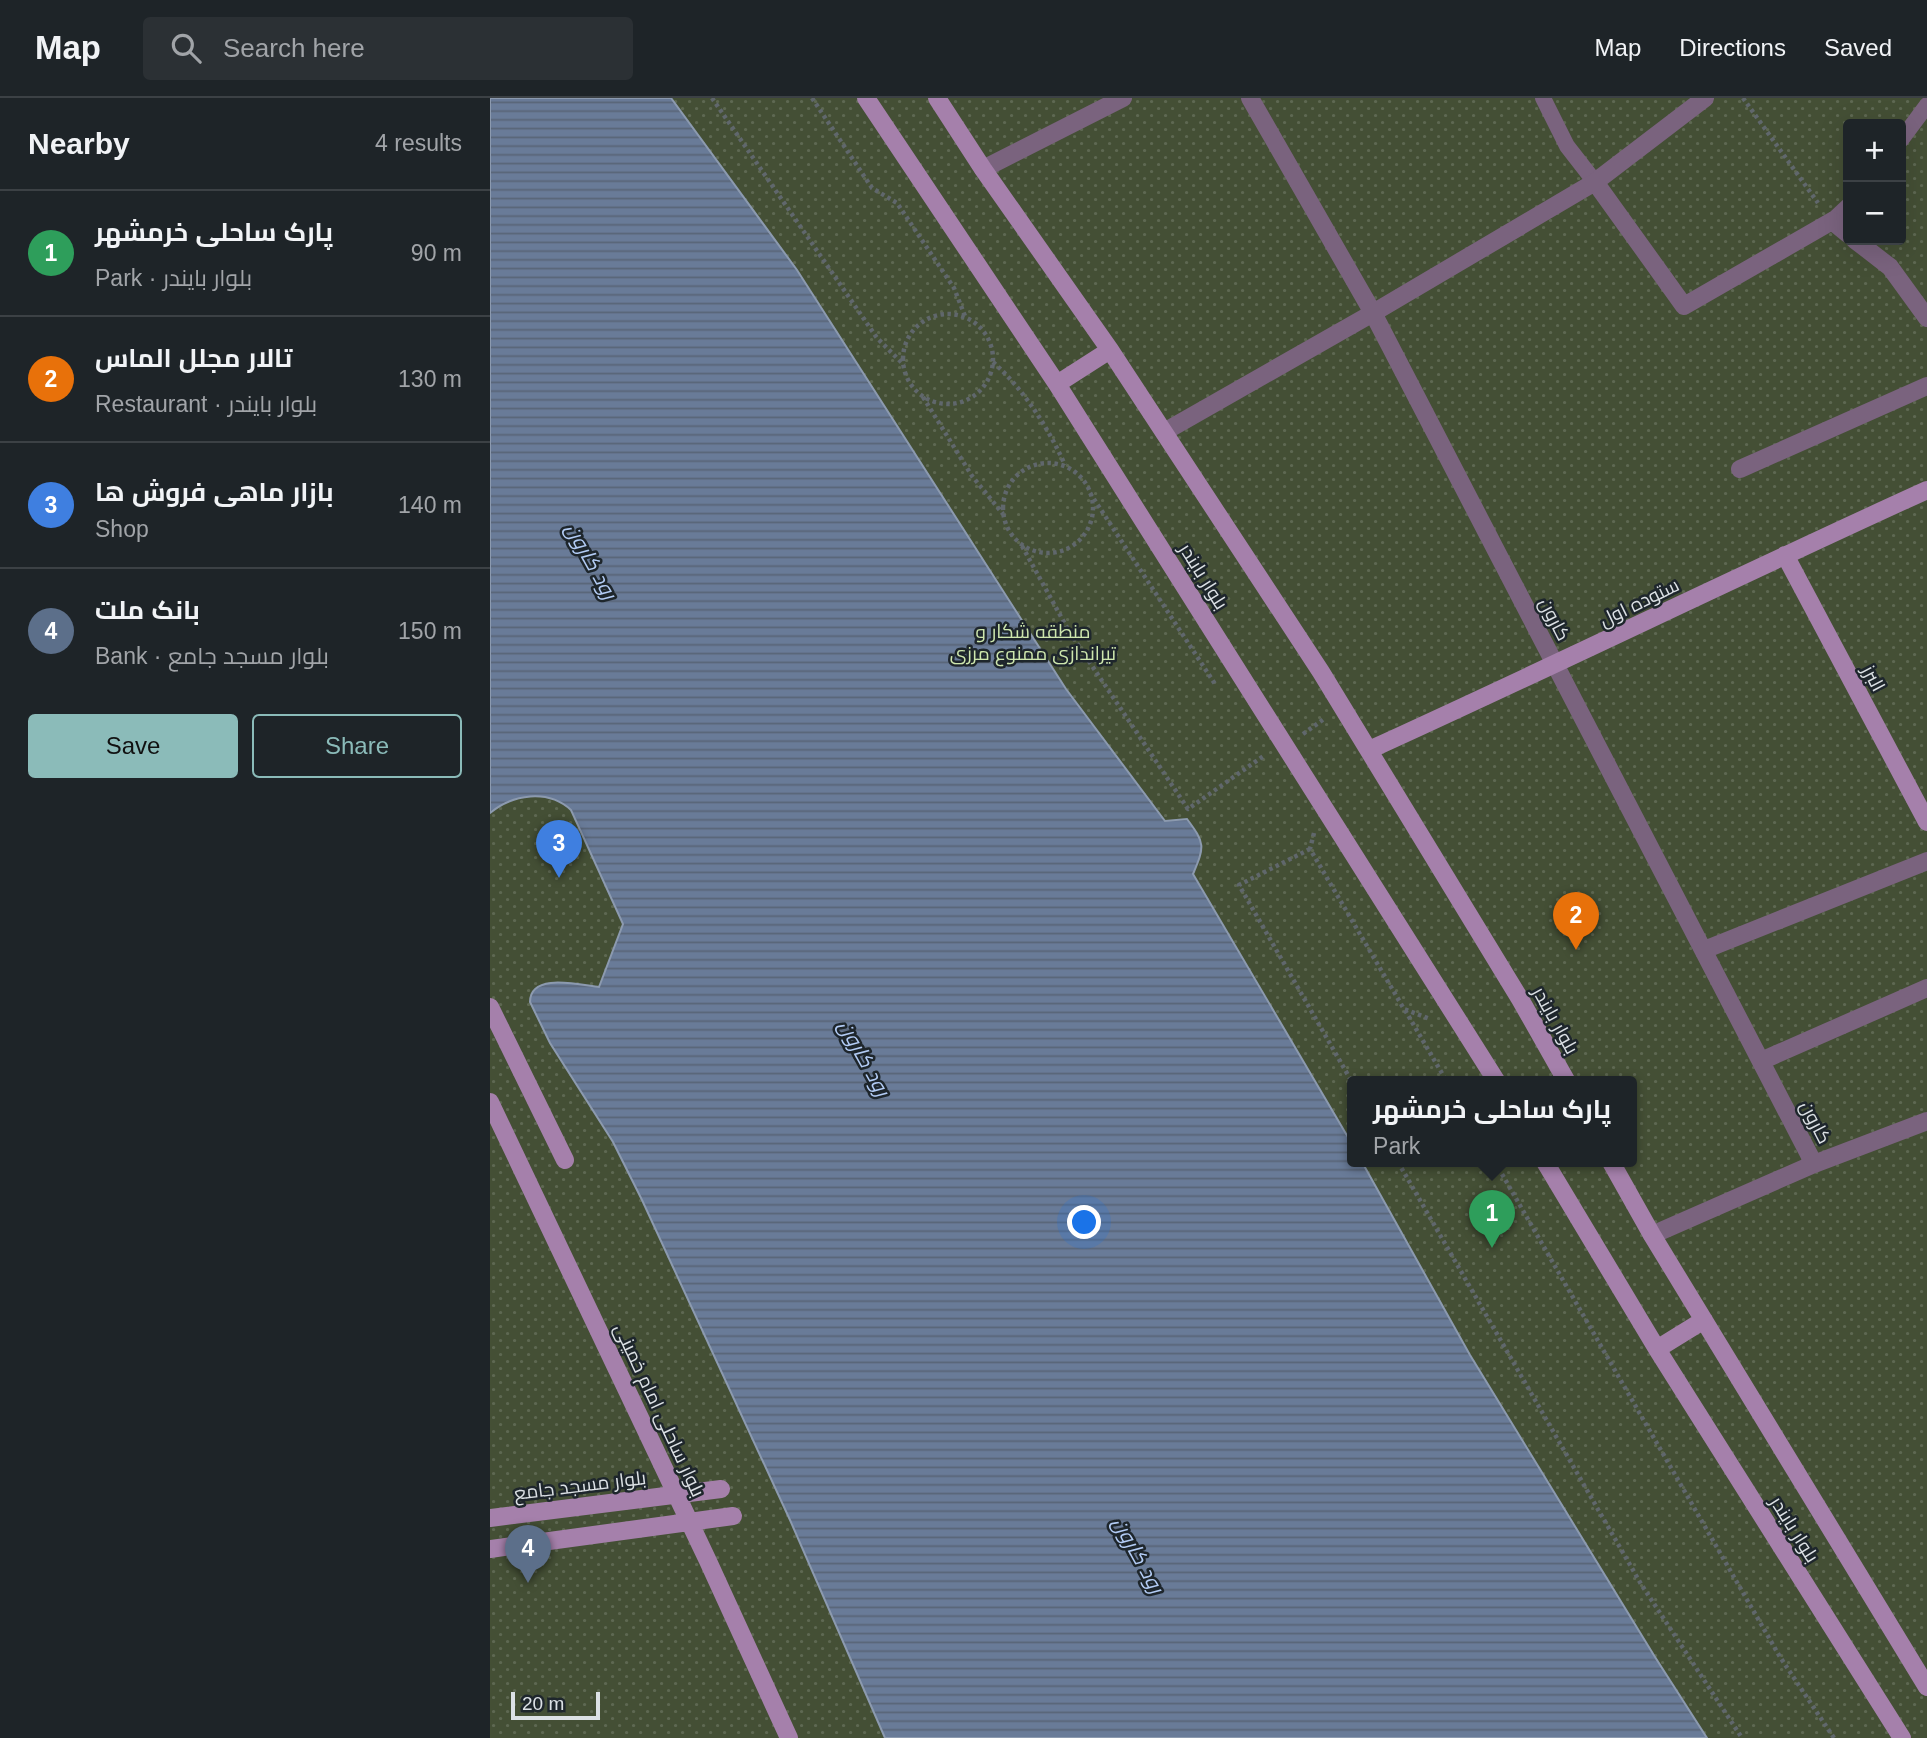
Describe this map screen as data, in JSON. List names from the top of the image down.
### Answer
{
  "streets": {
    "street": [
      "بلوار بایندر",
      "ستوده اول",
      "کارون",
      "البرز",
      "بلوار ساحلی امام خمینی",
      "بلوار مسجد جامع"
    ]
  },
  "crossings": [
    ["بلوار بایندر", "ستوده اول"],
    ["ستوده اول", "کارون"],
    ["ستوده اول", "البرز"],
    ["بلوار ساحلی امام خمینی", "بلوار مسجد جامع"]
  ],
  "water": ["رود کارون"],
  "parks": ["منطقه شکار و تیراندازی ممنوع مرزی"],
  "scale_bar": "20 m",
  "page": {
    "header": "Map",
    "search": "Search here",
    "nav": ["Map", "Directions", "Saved"],
    "heading": ["Nearby", "4 results"],
    "map_buttons": ["+", "−"],
    "list": [
      {
        "mark": "1",
        "name": "پارک ساحلی خرمشهر",
        "note": "Park · بلوار بایندر",
        "value": "90 m"
      },
      {
        "mark": "2",
        "name": "تالار مجلل الماس",
        "note": "Restaurant · بلوار بایندر",
        "value": "130 m"
      },
      {
        "mark": "3",
        "name": "بازار ماهی فروش ها",
        "note": "Shop",
        "value": "140 m"
      },
      {
        "mark": "4",
        "name": "بانک ملت",
        "note": "Bank · بلوار مسجد جامع",
        "value": "150 m"
      }
    ],
    "buttons": ["Save", "Share"],
    "pins": [
      "3",
      "2",
      "1",
      "4"
    ],
    "popup": ["پارک ساحلی خرمشهر", "Park"],
    "scale": "20 m"
  }
}
